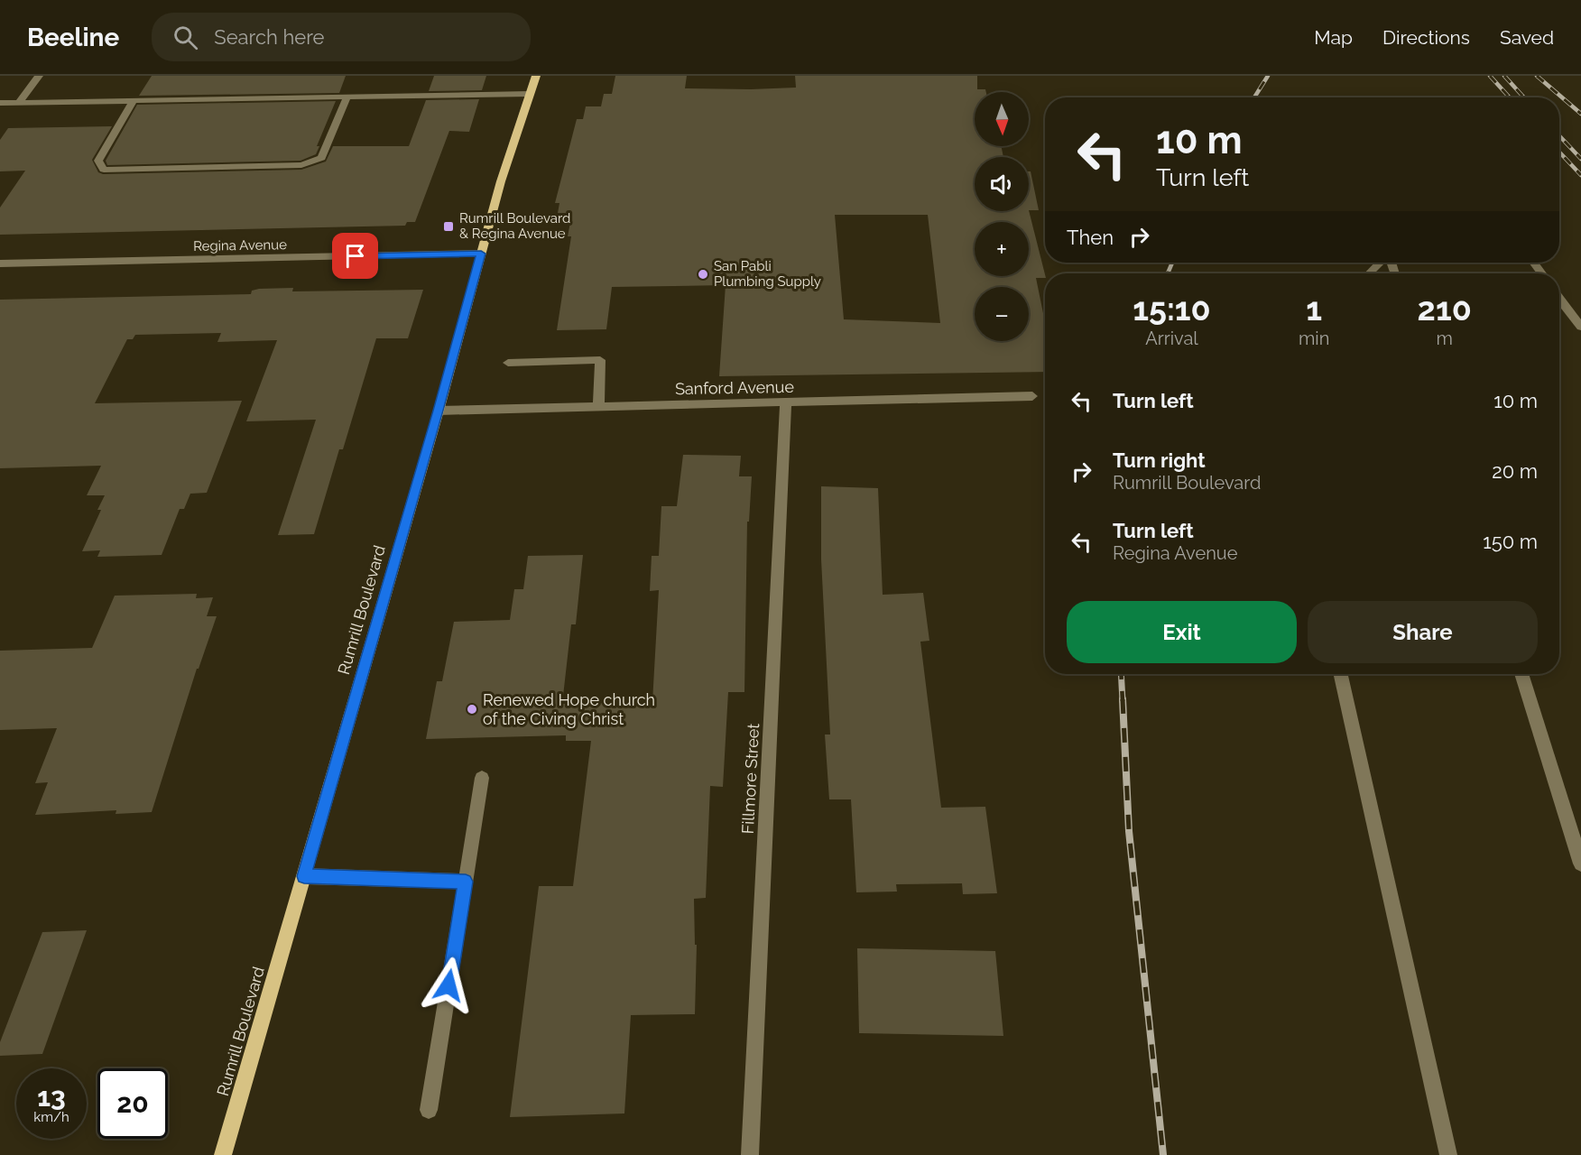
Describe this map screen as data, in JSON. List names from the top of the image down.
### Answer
{
  "streets": {
    "main road": ["Rumrill Boulevard"],
    "street": ["Regina Avenue", "Sanford Avenue", "Fillmore Street"]
  },
  "crossings": [
    ["Regina Avenue", "Rumrill Boulevard"],
    ["Sanford Avenue", "Rumrill Boulevard"],
    ["Sanford Avenue", "Fillmore Street"]
  ],
  "places": {
    "transit": ["Rumrill Boulevard & Regina Avenue"],
    "other": ["San Pabli Plumbing Supply", "Renewed Hope church of the Civing Christ"]
  },
  "north": "bottom",
  "page": {
    "header": "Beeline",
    "search": "Search here",
    "nav": ["Map", "Directions", "Saved"],
    "map_buttons": ["+", "−"],
    "turn": ["10 m", "Turn left"],
    "then": "Then",
    "eta": [
      "15:10",
      "Arrival",
      "1",
      "min",
      "210",
      "m"
    ],
    "list": [
      {
        "name": "Turn left",
        "value": "10 m"
      },
      {
        "name": "Turn right",
        "note": "Rumrill Boulevard",
        "value": "20 m"
      },
      {
        "name": "Turn left",
        "note": "Regina Avenue",
        "value": "150 m"
      }
    ],
    "buttons": ["Exit", "Share"],
    "speed": "13 km/h",
    "limit": "20"
  }
}
